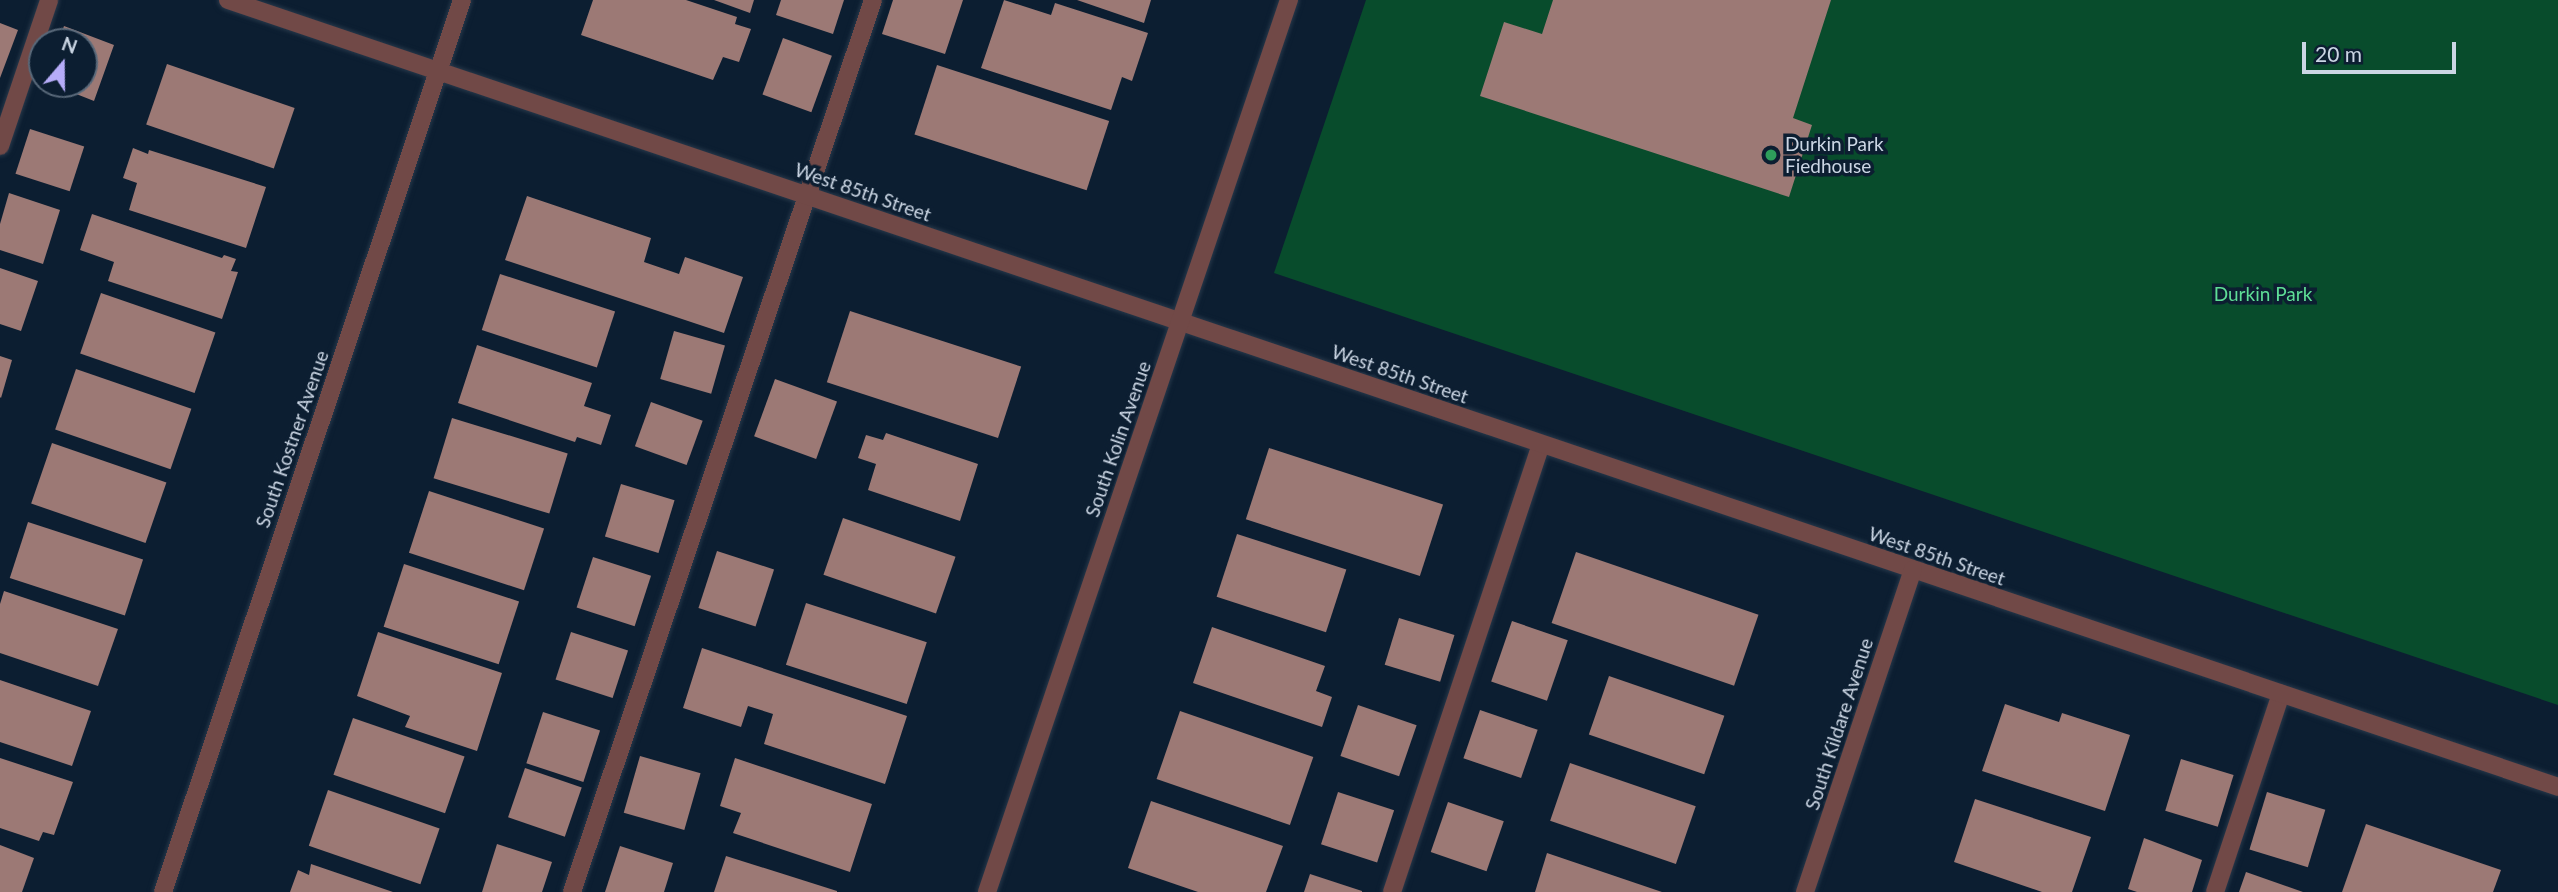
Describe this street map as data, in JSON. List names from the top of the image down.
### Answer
{
  "streets": {
    "street": [
      "West 85th Street",
      "South Kostner Avenue",
      "South Kolin Avenue",
      "South Kildare Avenue"
    ]
  },
  "crossings": [
    ["West 85th Street", "South Kostner Avenue"],
    ["West 85th Street", "South Kolin Avenue"],
    ["West 85th Street", "South Kildare Avenue"]
  ],
  "parks": ["Durkin Park"],
  "places": ["Durkin Park Fiedhouse"],
  "scale_bar": "20 m",
  "north": "top"
}
